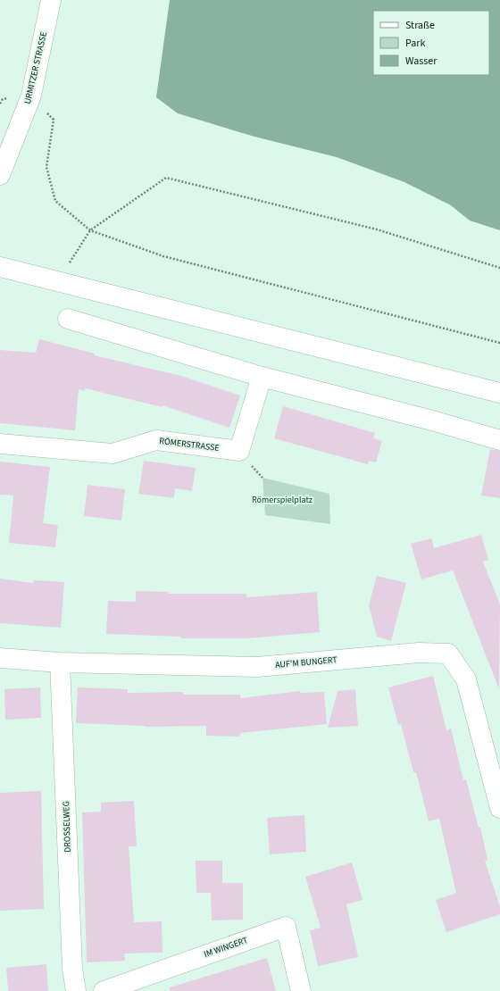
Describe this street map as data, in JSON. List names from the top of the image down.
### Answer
{
  "streets": {
    "street": [
      "URMITZER STRASSE",
      "RÖMERSTRASSE",
      "AUF'M BUNGERT",
      "DROSSELWEG",
      "IM WINGERT"
    ]
  },
  "crossings": [
    ["AUF'M BUNGERT", "DROSSELWEG"]
  ],
  "parks": ["Römerspielplatz"],
  "legend": ["Straße", "Park", "Wasser"]
}
